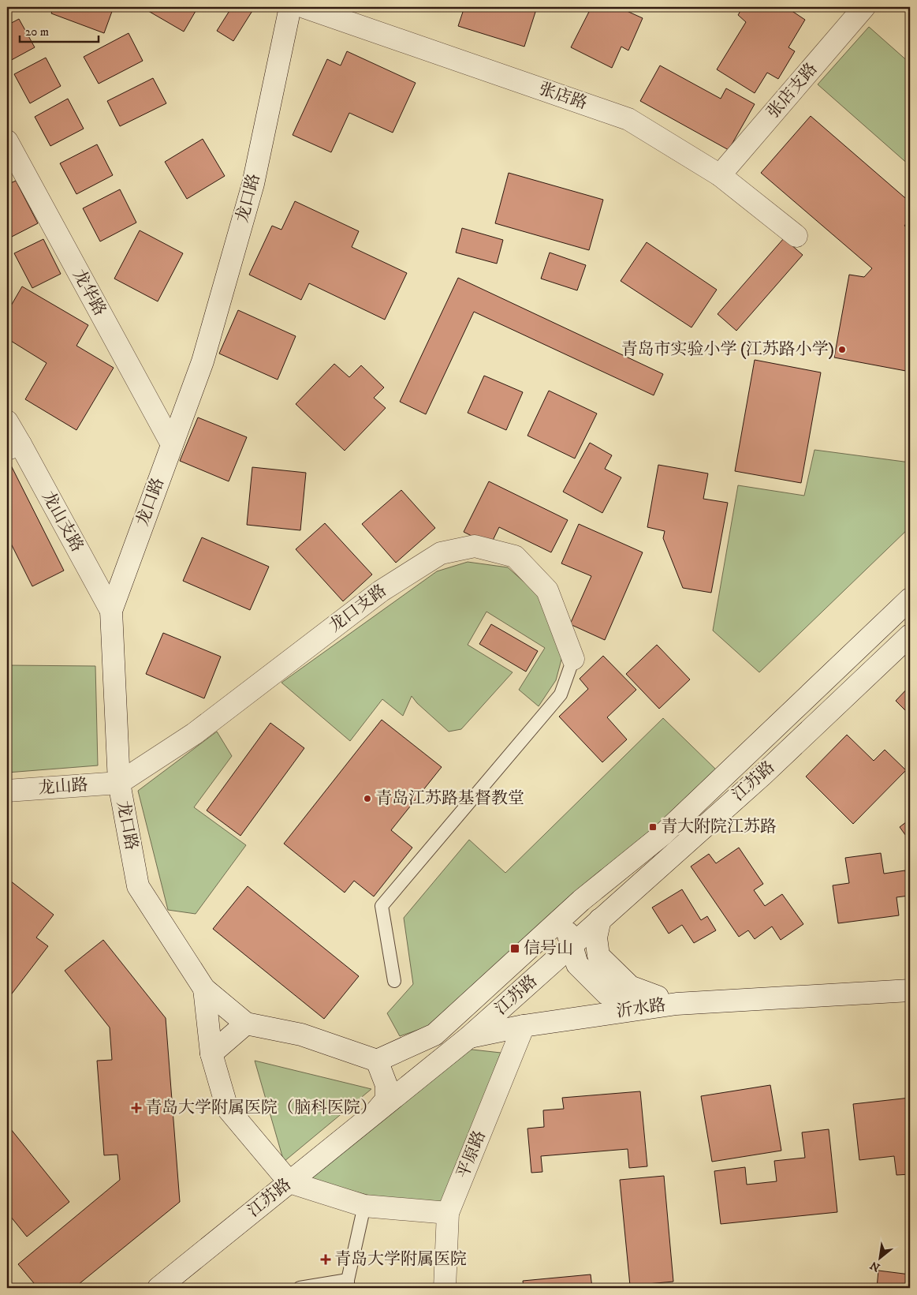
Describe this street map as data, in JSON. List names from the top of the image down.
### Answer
{
  "streets": {
    "street": [
      "张店支路",
      "张店路",
      "龙口路",
      "龙华路",
      "龙山支路",
      "龙口支路",
      "江苏路",
      "龙山路",
      "沂水路",
      "平原路"
    ]
  },
  "crossings": [
    ["张店支路", "张店路"],
    ["龙口路", "龙华路"],
    ["龙口路", "龙山支路"],
    ["龙口路", "龙口支路"],
    ["龙口路", "江苏路"],
    ["龙口路", "龙山路"],
    ["龙口路", "沂水路"],
    ["龙口支路", "龙山路"],
    ["江苏路", "沂水路"],
    ["沂水路", "平原路"]
  ],
  "places": {
    "other": ["青岛市实验小学 (江苏路小学)", "青岛江苏路基督教堂"],
    "transit": ["青大附院江苏路", "信号山"],
    "health": ["青岛大学附属医院（脑科医院）", "青岛大学附属医院"]
  },
  "scale_bar": "20 m",
  "north": "bottom left"
}
